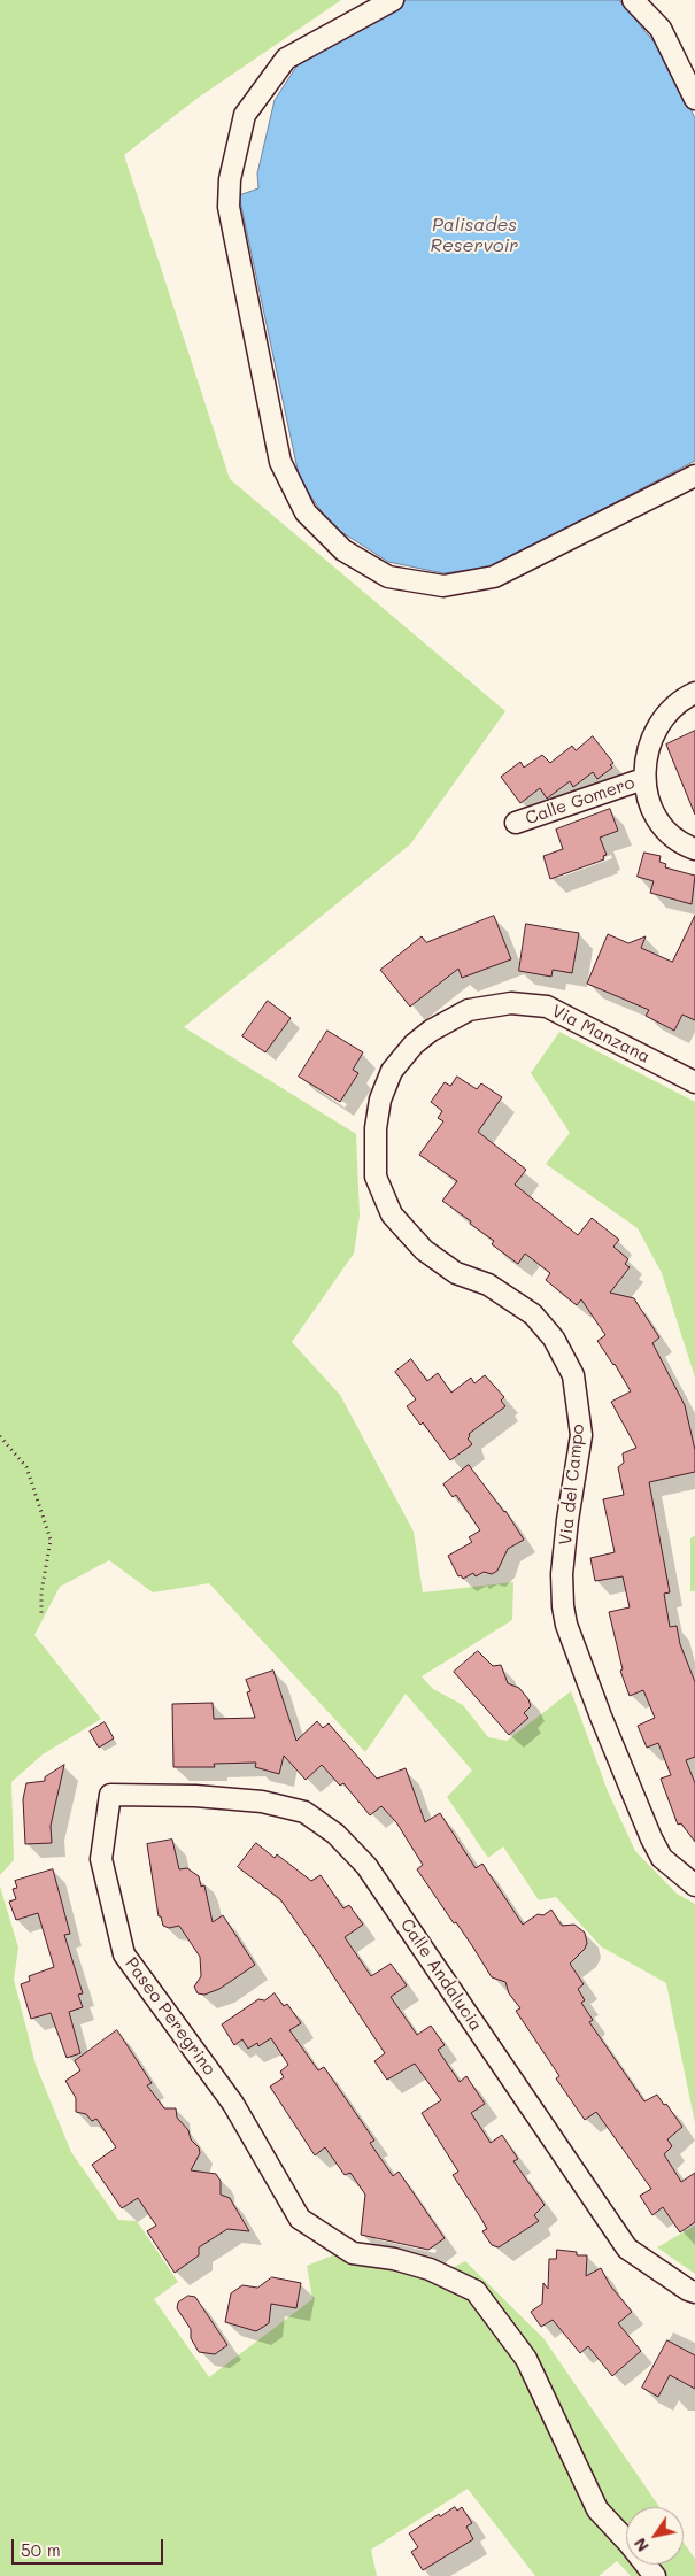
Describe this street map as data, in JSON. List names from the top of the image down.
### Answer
{
  "streets": {
    "street": [
      "Calle Gomero",
      "Via Manzana",
      "Via del Campo",
      "Calle Andalucia",
      "Paseo Peregrino"
    ]
  },
  "crossings": [
    ["Via Manzana", "Via del Campo"],
    ["Calle Andalucia", "Paseo Peregrino"]
  ],
  "water": ["Palisades Reservoir"],
  "scale_bar": "50 m",
  "north": "bottom left"
}
